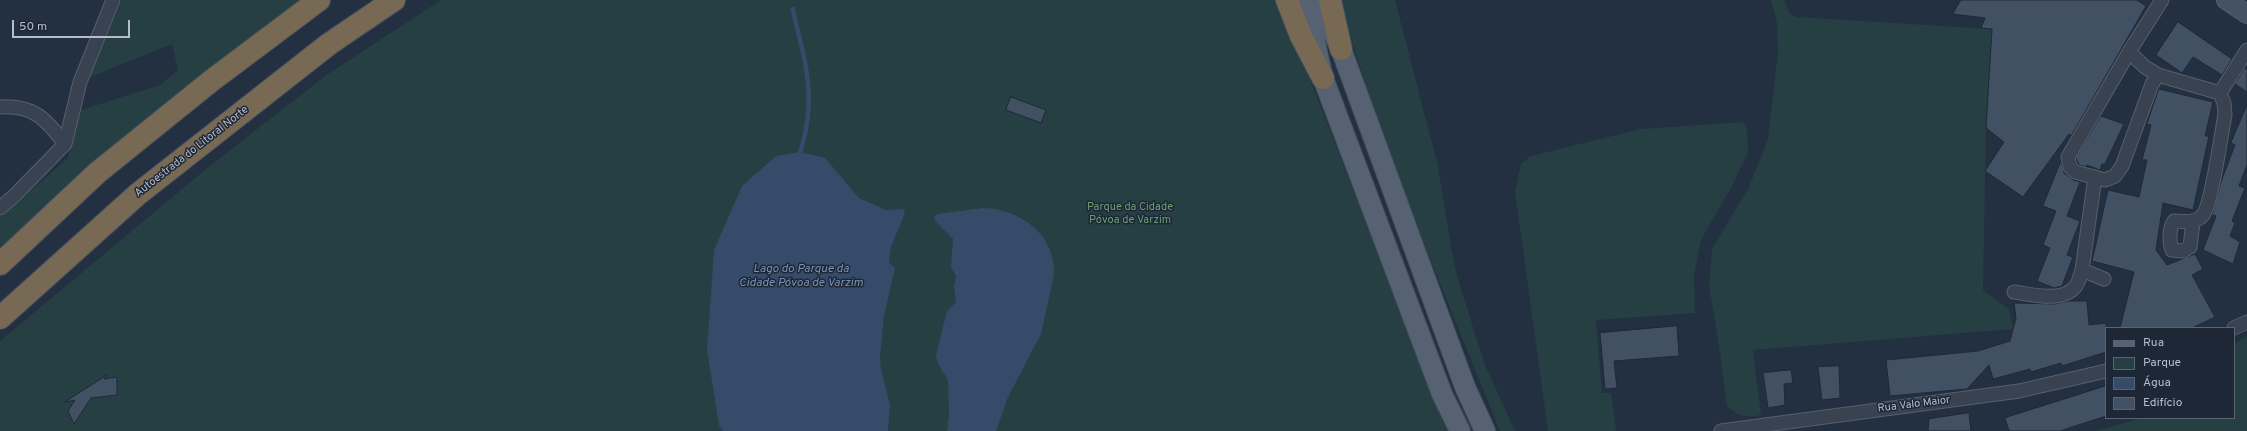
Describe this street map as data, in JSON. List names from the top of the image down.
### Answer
{
  "streets": {
    "highway": ["Autoestrada do Litoral Norte"],
    "street": ["Rua Valo Maior"]
  },
  "water": ["Lago do Parque da Cidade Póvoa de Varzim"],
  "parks": ["Parque da Cidade Póvoa de Varzim"],
  "legend": [
    "Rua",
    "Parque",
    "Água",
    "Edifício"
  ],
  "scale_bar": "50 m"
}
